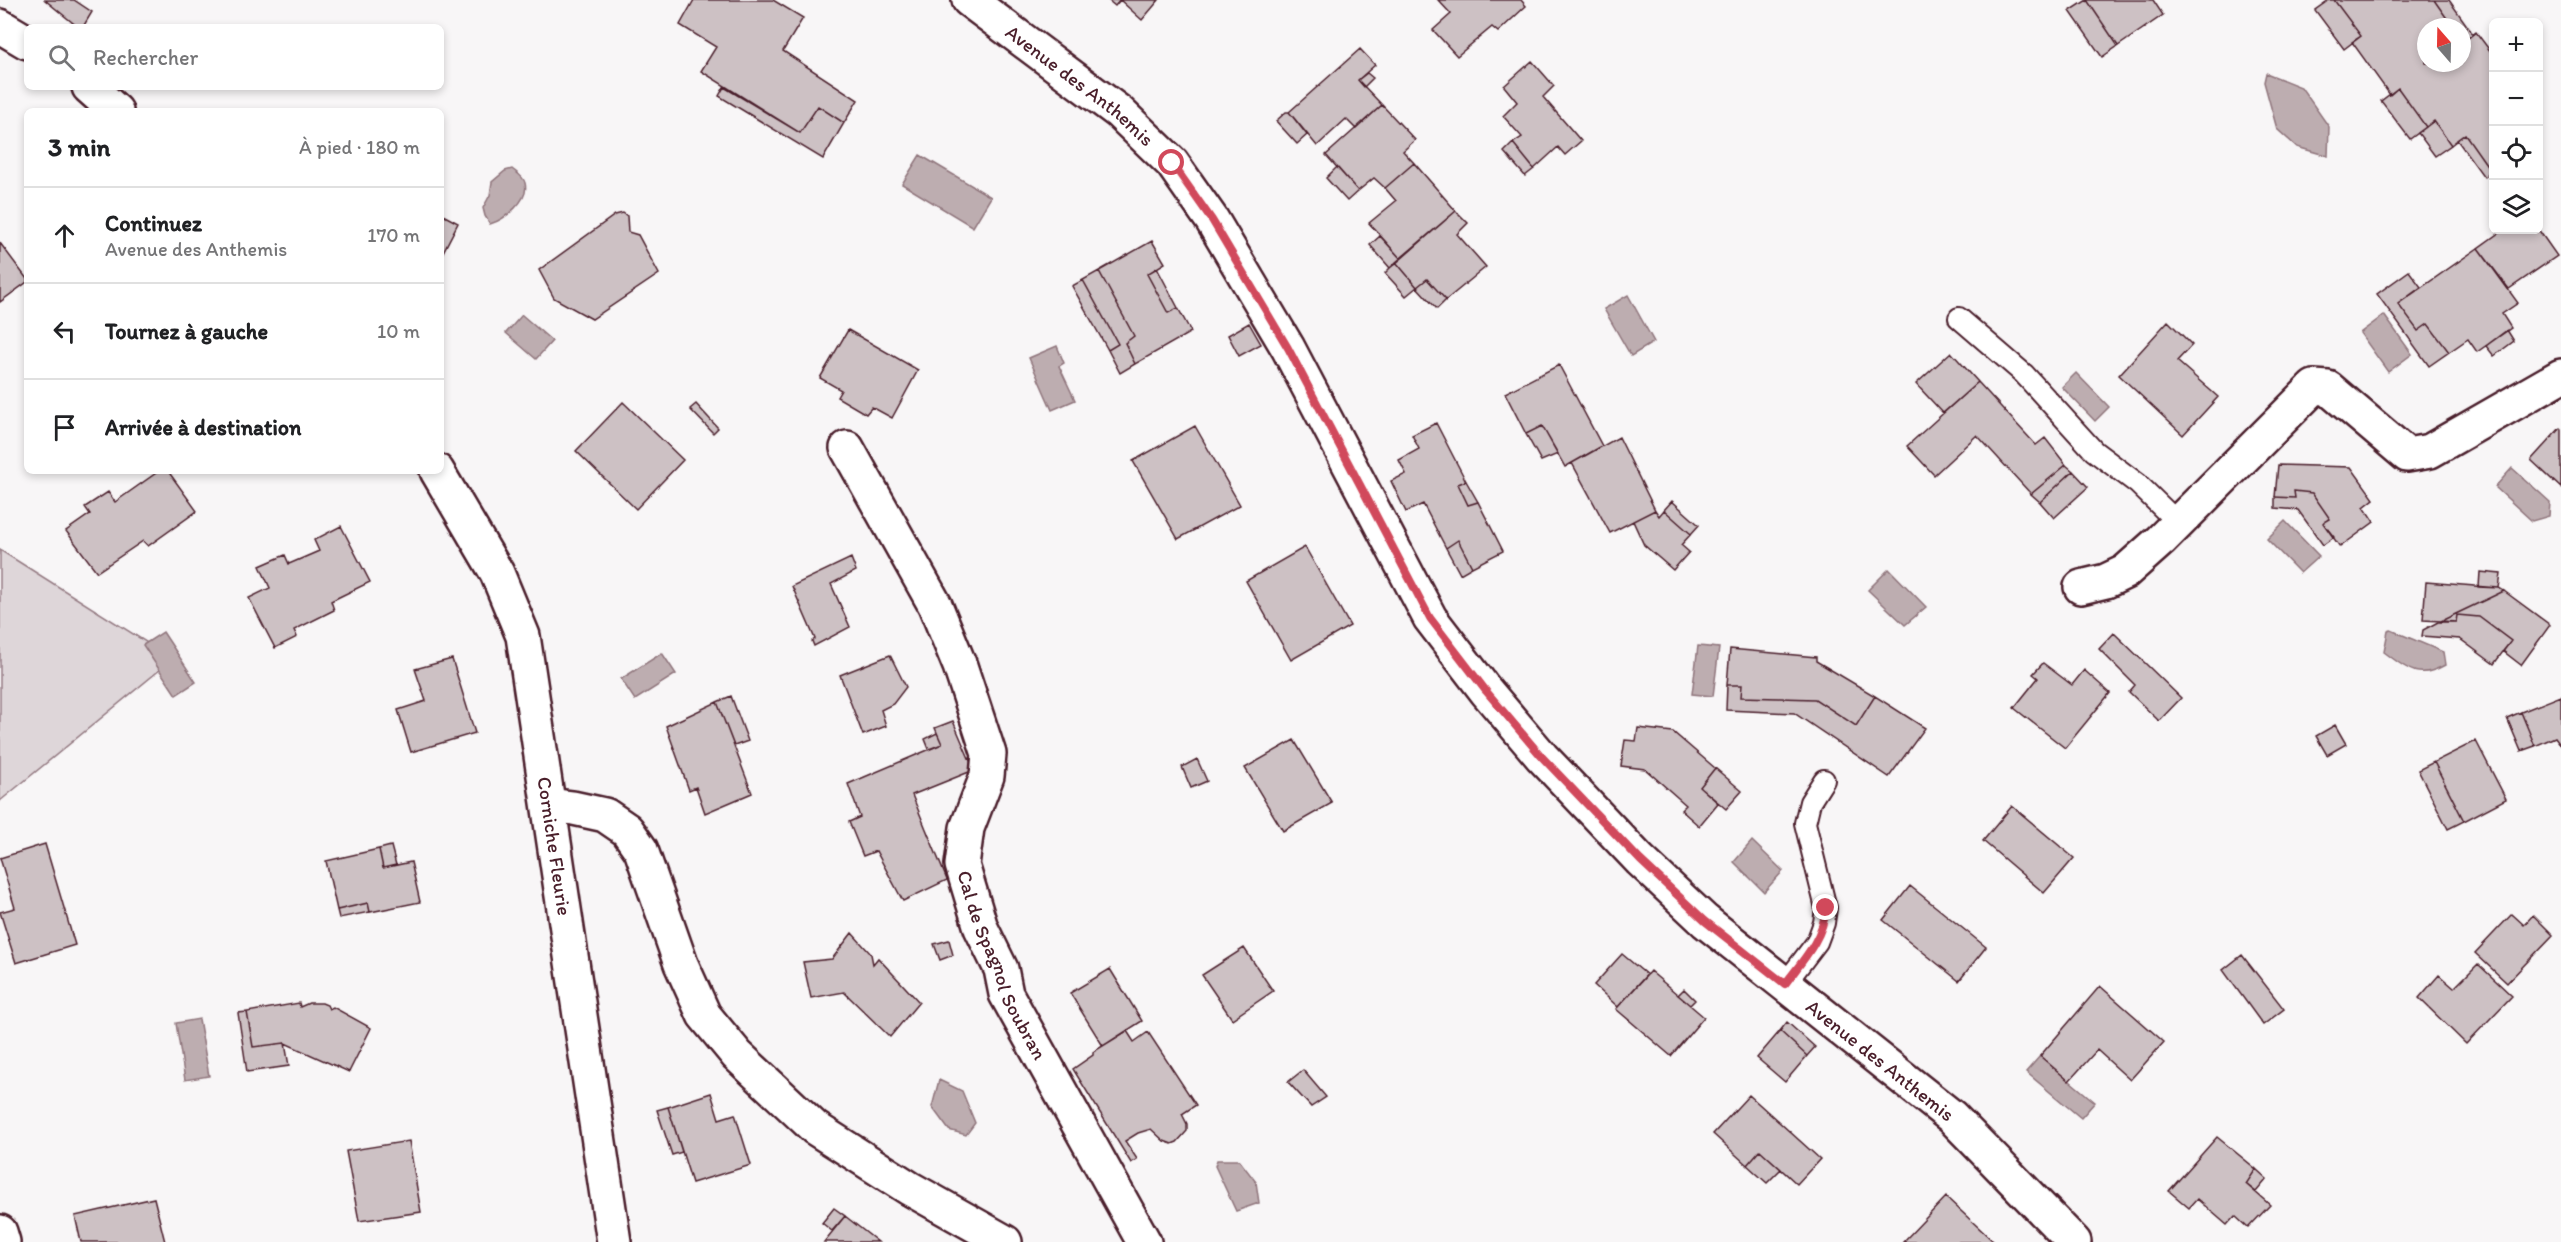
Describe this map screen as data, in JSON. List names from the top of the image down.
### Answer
{
  "streets": {
    "street": ["Avenue des Anthemis", "Corniche Fleurie", "Cal de Spagnol Soubran"]
  },
  "north": "top",
  "page": {
    "map_buttons": ["+", "−"],
    "search": "Rechercher",
    "heading": ["3 min", "À pied · 180 m"],
    "list": [
      ["Continuez", "Avenue des Anthemis", "170 m"],
      ["Tournez à gauche", "10 m"],
      "Arrivée à destination"
    ]
  }
}
